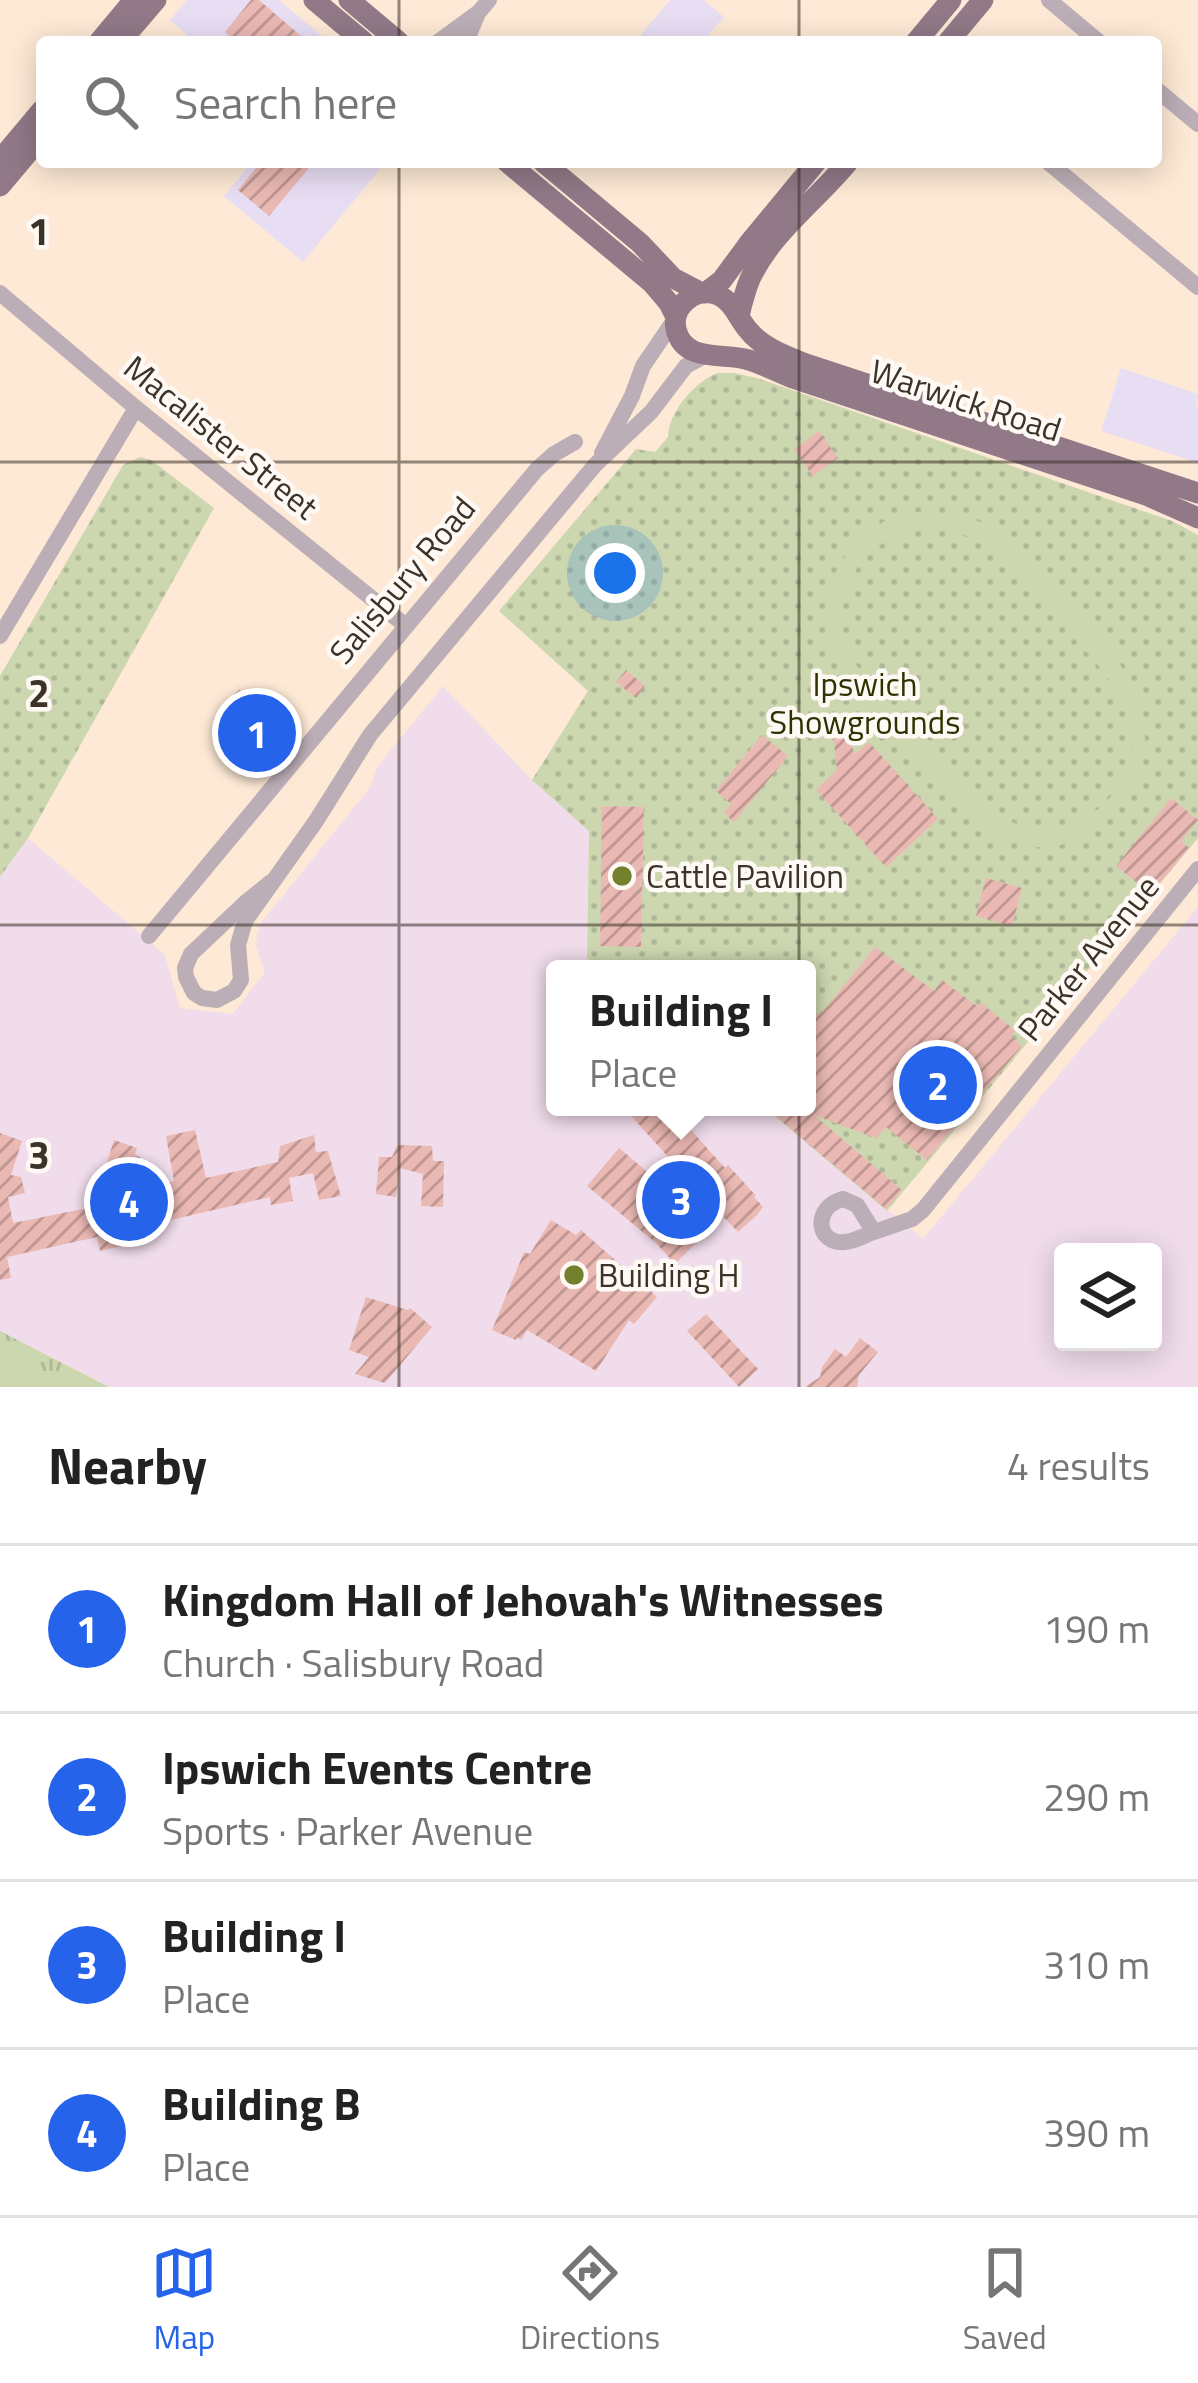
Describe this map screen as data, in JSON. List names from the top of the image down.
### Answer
{
  "streets": {
    "main road": ["Warwick Road"],
    "street": ["Macalister Street", "Salisbury Road", "Parker Avenue"]
  },
  "crossings": [
    ["Macalister Street", "Salisbury Road"]
  ],
  "parks": ["Ipswich Showgrounds"],
  "places": ["Cattle Pavilion", "Building H"],
  "page": {
    "search": "Search here",
    "pins": [
      "1",
      "2",
      "3",
      "4"
    ],
    "popup": ["Building I", "Place"],
    "heading": ["Nearby", "4 results"],
    "list": [
      {
        "mark": "1",
        "name": "Kingdom Hall of Jehovah's Witnesses",
        "note": "Church · Salisbury Road",
        "value": "190 m"
      },
      {
        "mark": "2",
        "name": "Ipswich Events Centre",
        "note": "Sports · Parker Avenue",
        "value": "290 m"
      },
      {
        "mark": "3",
        "name": "Building I",
        "note": "Place",
        "value": "310 m"
      },
      {
        "mark": "4",
        "name": "Building B",
        "note": "Place",
        "value": "390 m"
      }
    ],
    "nav": ["Map", "Directions", "Saved"]
  },
  "grid": {
    "rows": ["1", "2", "3"]
  }
}
